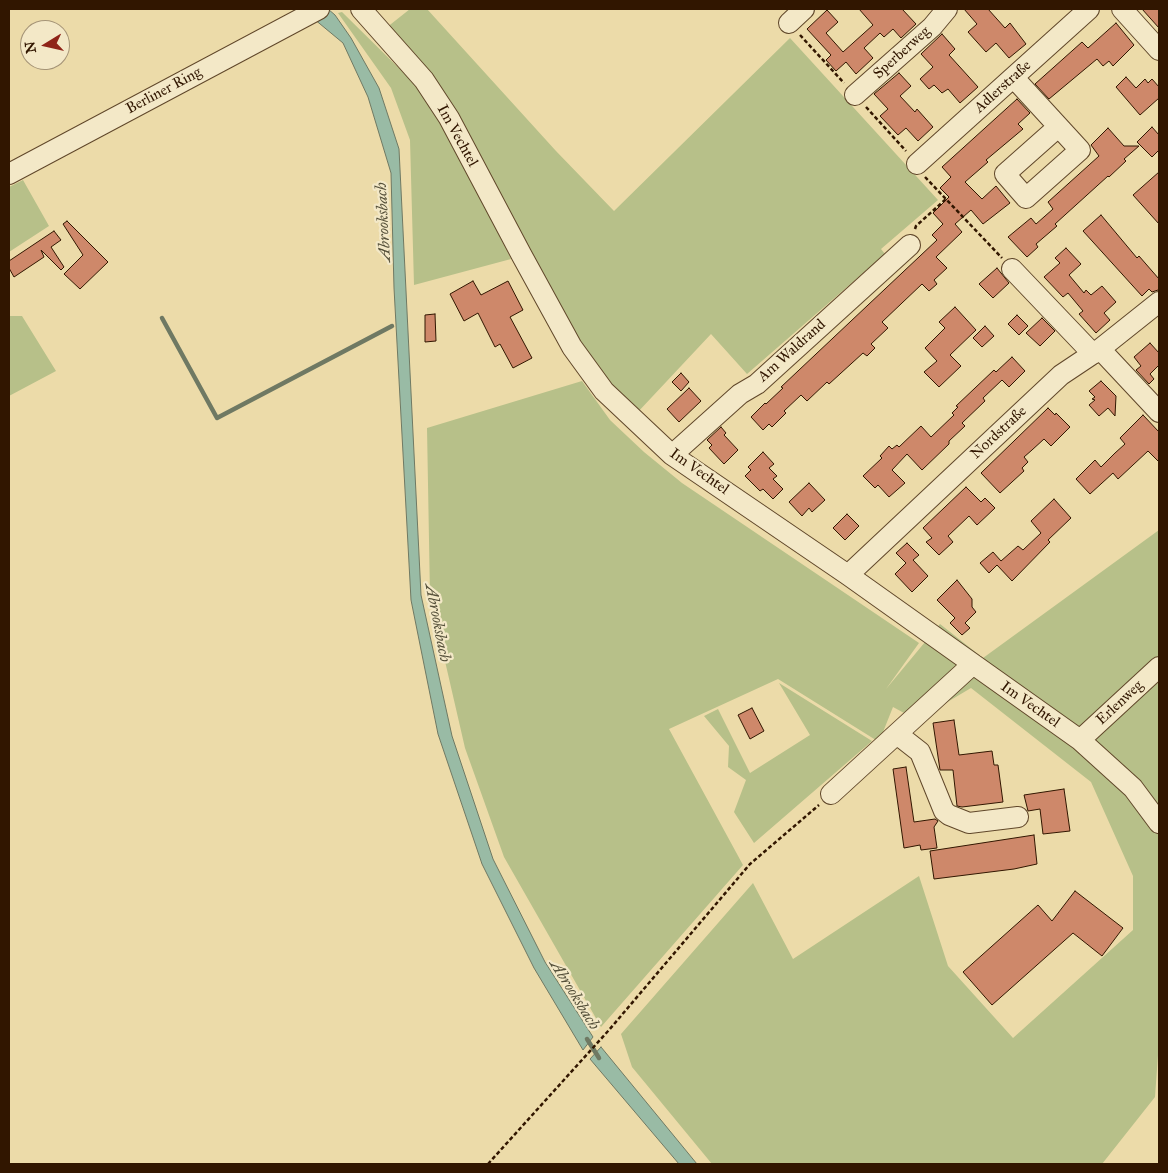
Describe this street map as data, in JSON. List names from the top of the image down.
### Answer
{
  "streets": {
    "street": [
      "Sperberweg",
      "Adlerstraße",
      "Berliner Ring",
      "Im Vechtel",
      "Am Waldrand",
      "Nordstraße",
      "Erlenweg"
    ]
  },
  "crossings": [
    ["Im Vechtel", "Am Waldrand"],
    ["Im Vechtel", "Nordstraße"],
    ["Im Vechtel", "Erlenweg"]
  ],
  "water": ["Abrooksbach"],
  "north": "left"
}
